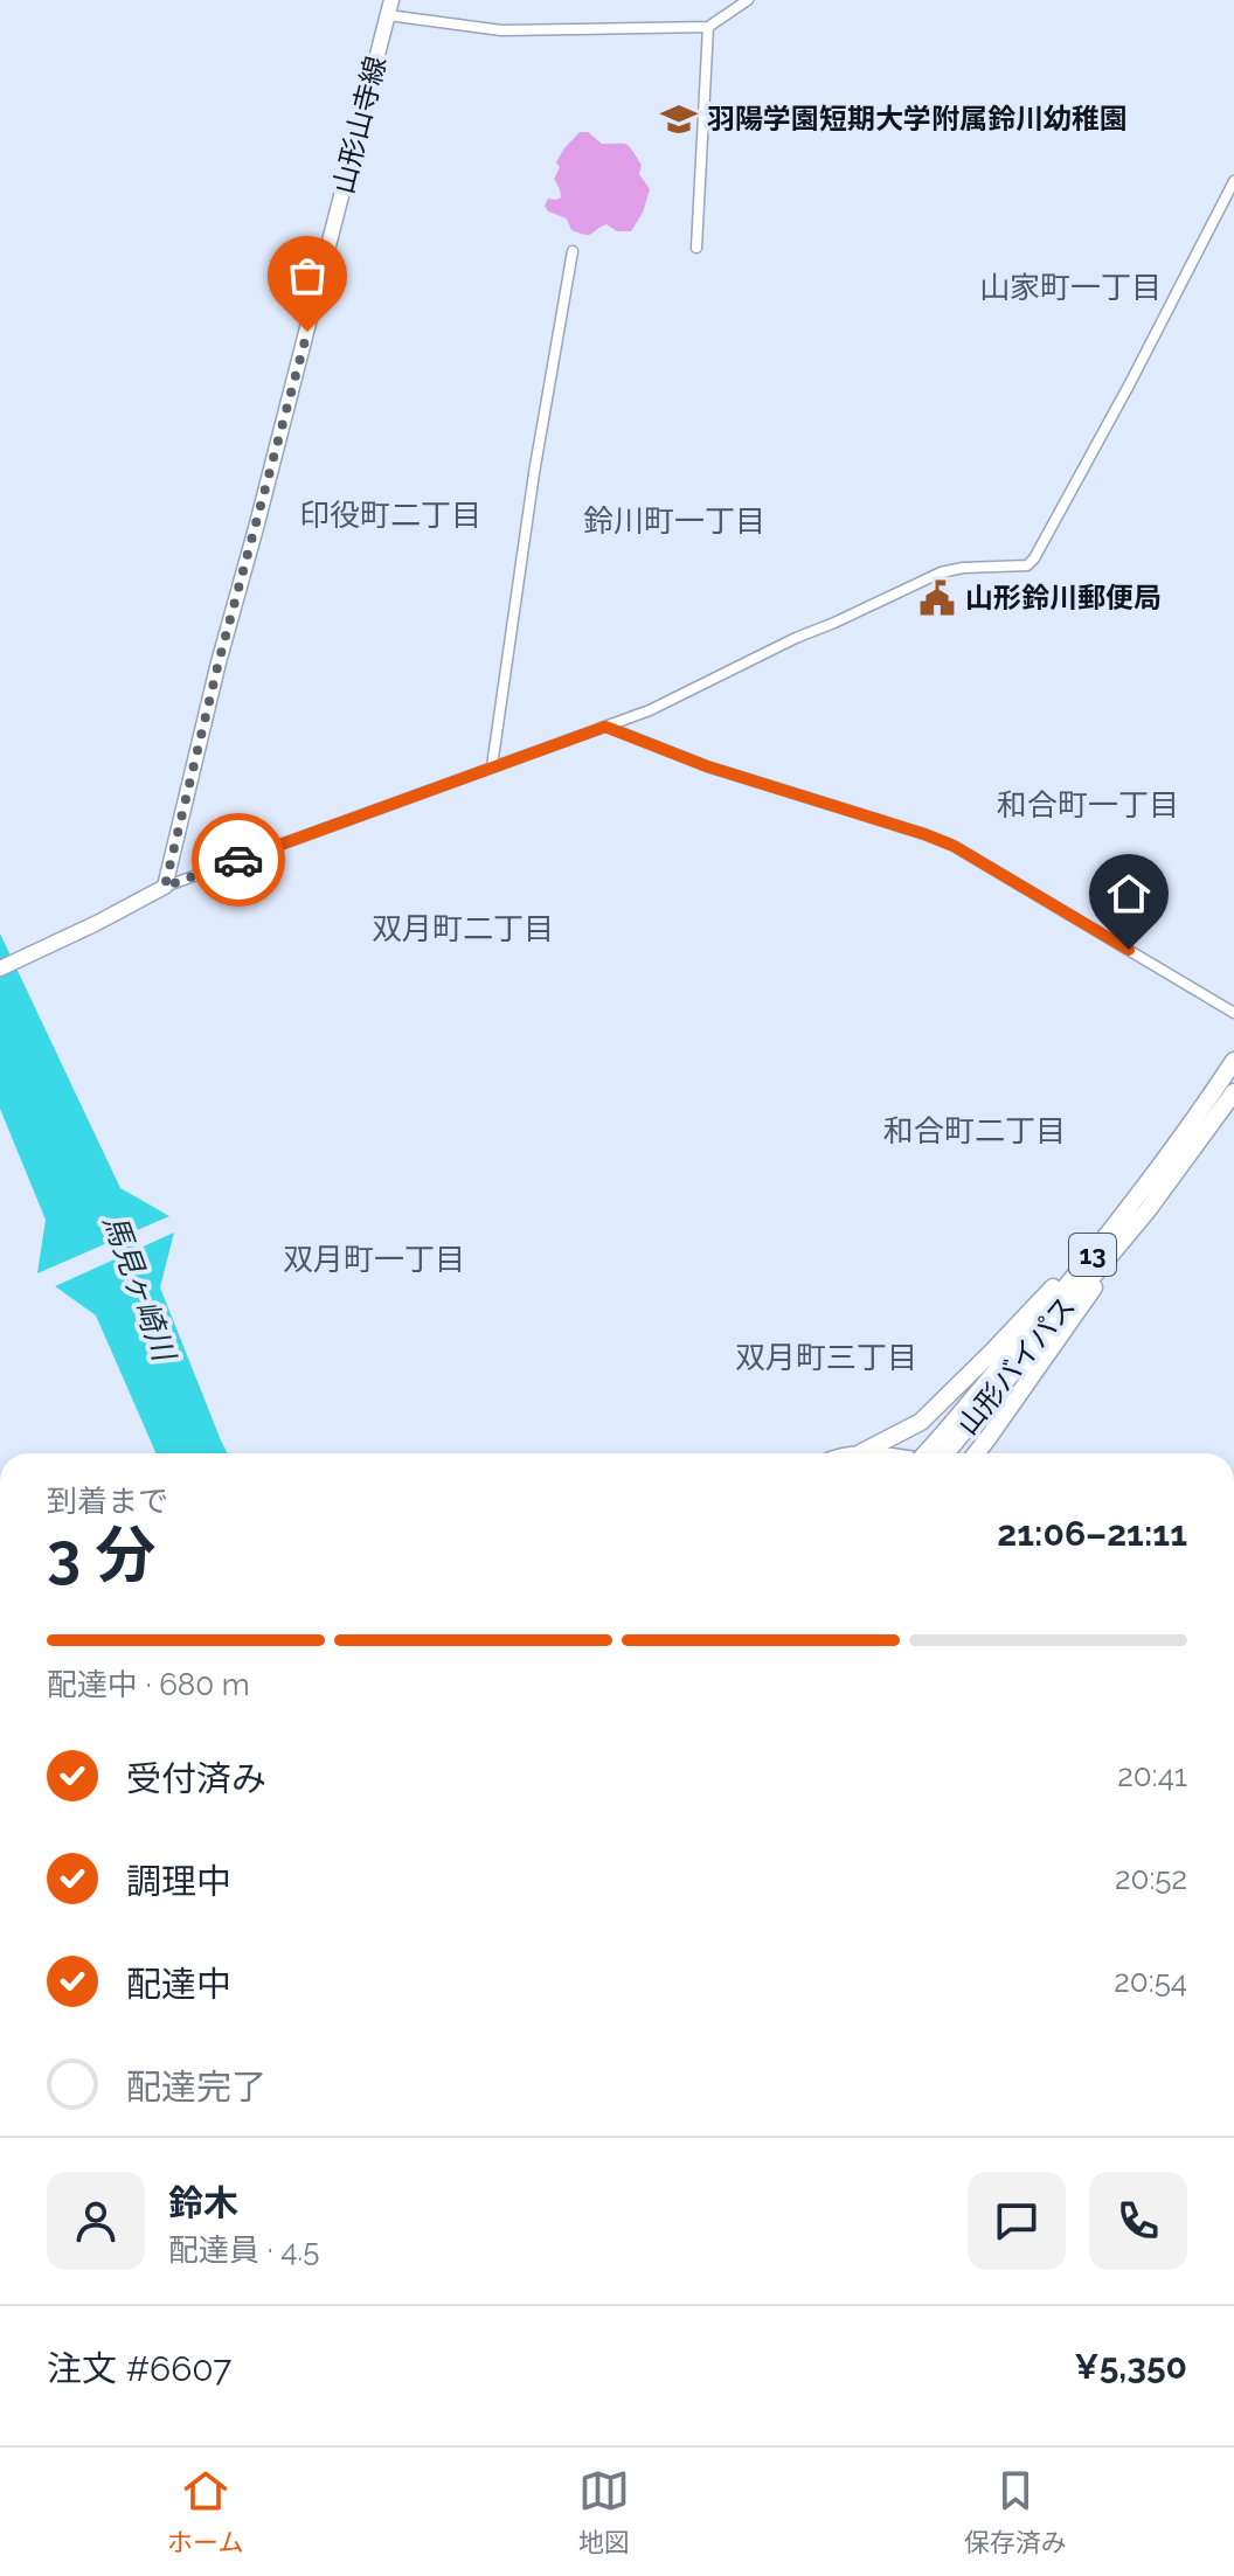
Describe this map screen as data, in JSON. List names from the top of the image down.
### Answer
{
  "streets": {
    "highway": ["13", "山形バイパス"],
    "main road": ["山形山寺線"]
  },
  "districts": [
    "山家町一丁目",
    "印役町二丁目",
    "鈴川町一丁目",
    "和合町一丁目",
    "双月町二丁目",
    "和合町二丁目",
    "双月町一丁目",
    "双月町三丁目"
  ],
  "water": ["馬見ヶ崎川"],
  "places": {
    "school or university": ["羽陽学園短期大学附属鈴川幼稚園"],
    "public building": ["山形鈴川郵便局"]
  },
  "page": {
    "heading": ["3 分", "到着まで", "21:06–21:11"],
    "panel": [
      "鈴木",
      "配達員 · 4.5",
      "注文 #6607",
      "¥5,350"
    ],
    "bar": "配達中 · 680 m",
    "list": [
      ["受付済み", "20:41"],
      ["調理中", "20:52"],
      ["配達中", "20:54"],
      "配達完了"
    ],
    "tabs": ["ホーム", "地図", "保存済み"]
  }
}
